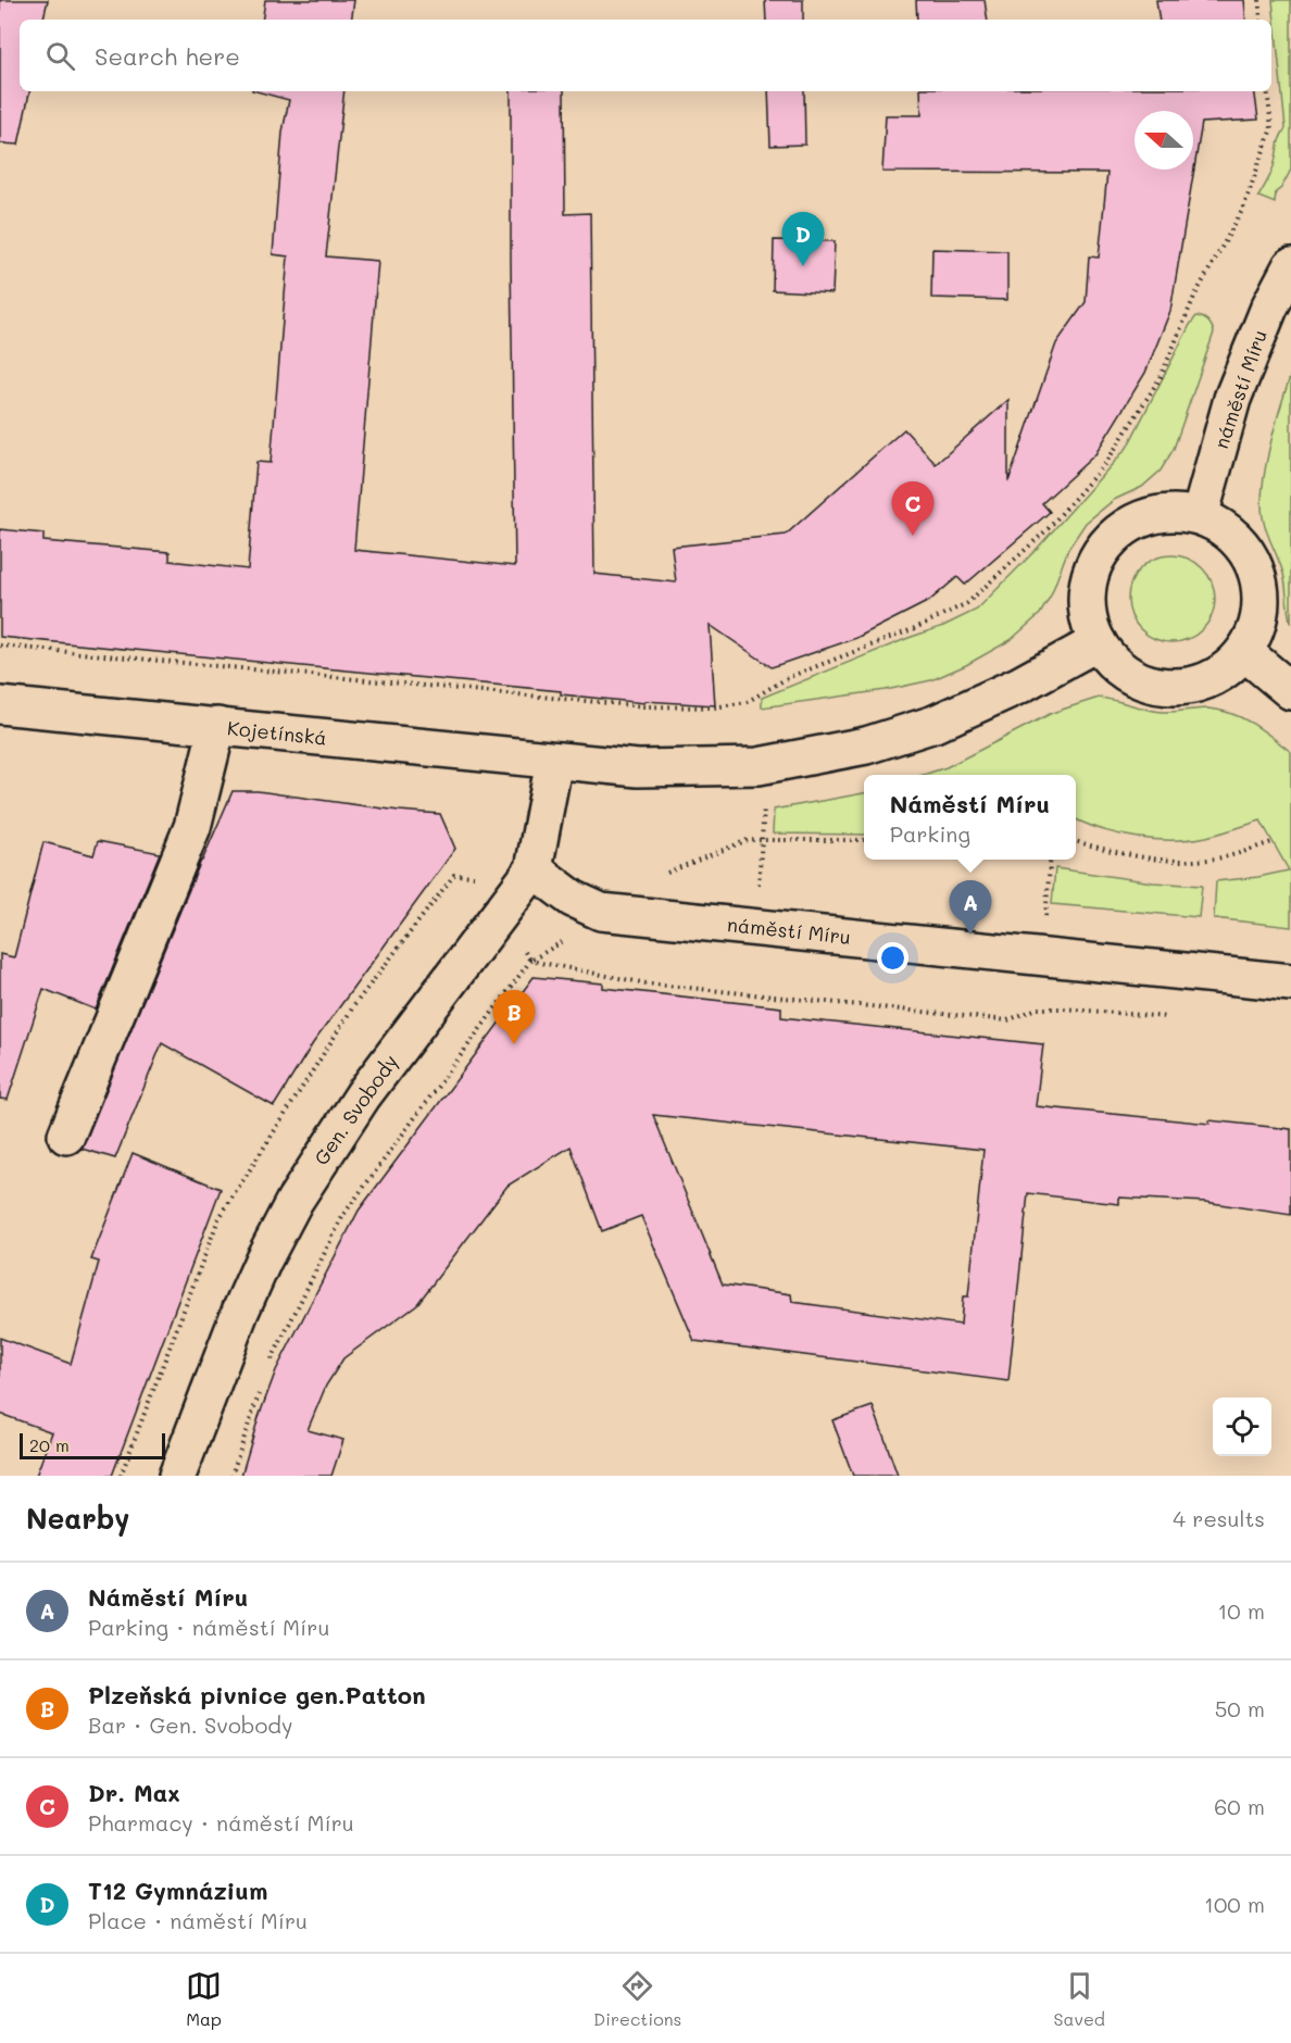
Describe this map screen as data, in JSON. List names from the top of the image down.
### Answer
{
  "streets": {
    "main road": ["náměstí Míru", "Kojetínská", "Gen. Svobody"]
  },
  "crossings": [
    ["náměstí Míru", "Gen. Svobody"],
    ["Kojetínská", "Gen. Svobody"]
  ],
  "scale_bar": "20 m",
  "north": "left",
  "page": {
    "search": "Search here",
    "pins": [
      "D",
      "C",
      "A",
      "B"
    ],
    "popup": ["Náměstí Míru", "Parking"],
    "scale": "20 m",
    "heading": ["Nearby", "4 results"],
    "list": [
      {
        "mark": "A",
        "name": "Náměstí Míru",
        "note": "Parking · náměstí Míru",
        "value": "10 m"
      },
      {
        "mark": "B",
        "name": "Plzeňská pivnice gen.Patton",
        "note": "Bar · Gen. Svobody",
        "value": "50 m"
      },
      {
        "mark": "C",
        "name": "Dr. Max",
        "note": "Pharmacy · náměstí Míru",
        "value": "60 m"
      },
      {
        "mark": "D",
        "name": "T12 Gymnázium",
        "note": "Place · náměstí Míru",
        "value": "100 m"
      }
    ],
    "nav": ["Map", "Directions", "Saved"]
  }
}
